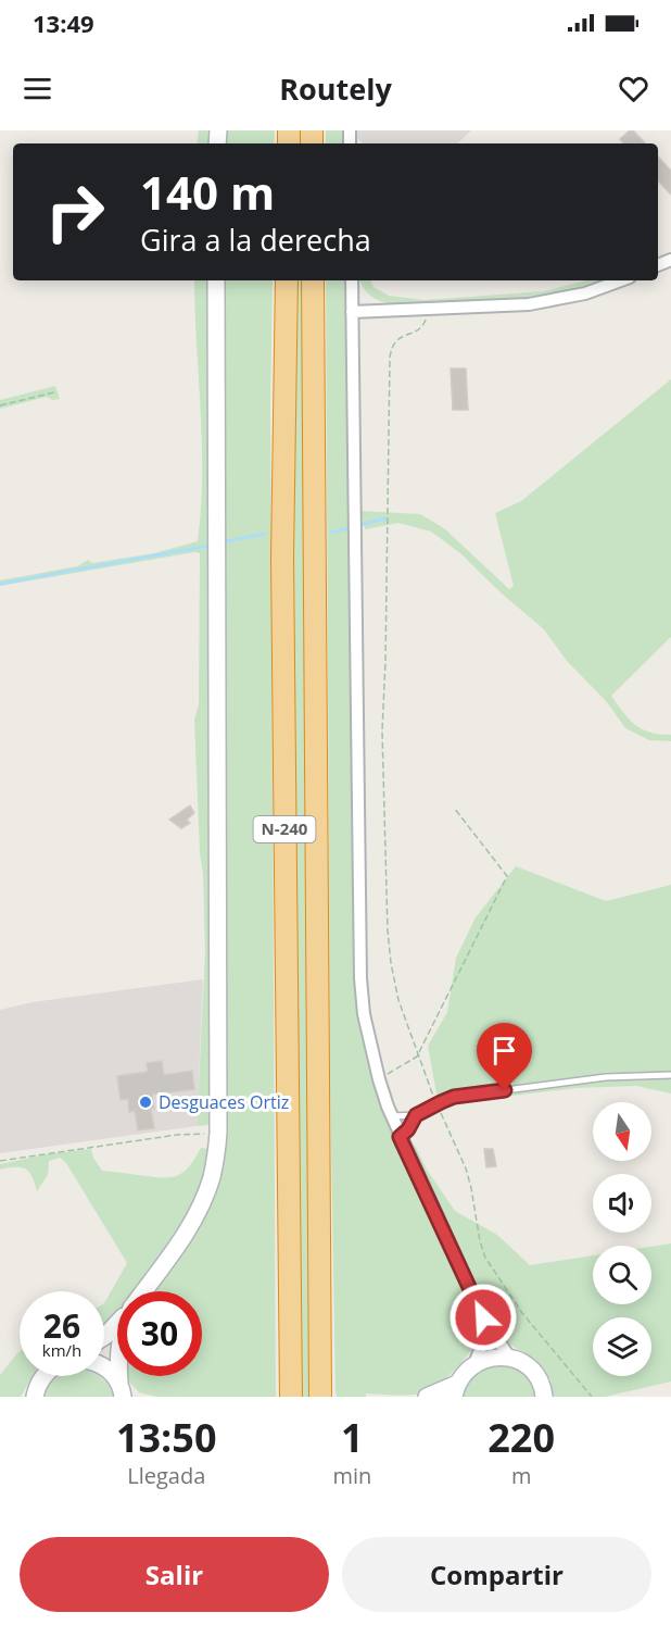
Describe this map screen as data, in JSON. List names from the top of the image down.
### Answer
{
  "streets": {
    "highway": ["N-240"]
  },
  "places": ["Desguaces Ortiz"],
  "north": "bottom",
  "page": {
    "status": "13:49",
    "header": "Routely",
    "turn": ["140 m", "Gira a la derecha"],
    "speed": "26 km/h",
    "limit": "30",
    "eta": [
      "13:50",
      "Llegada",
      "1",
      "min",
      "220",
      "m"
    ],
    "buttons": ["Salir", "Compartir"]
  }
}
